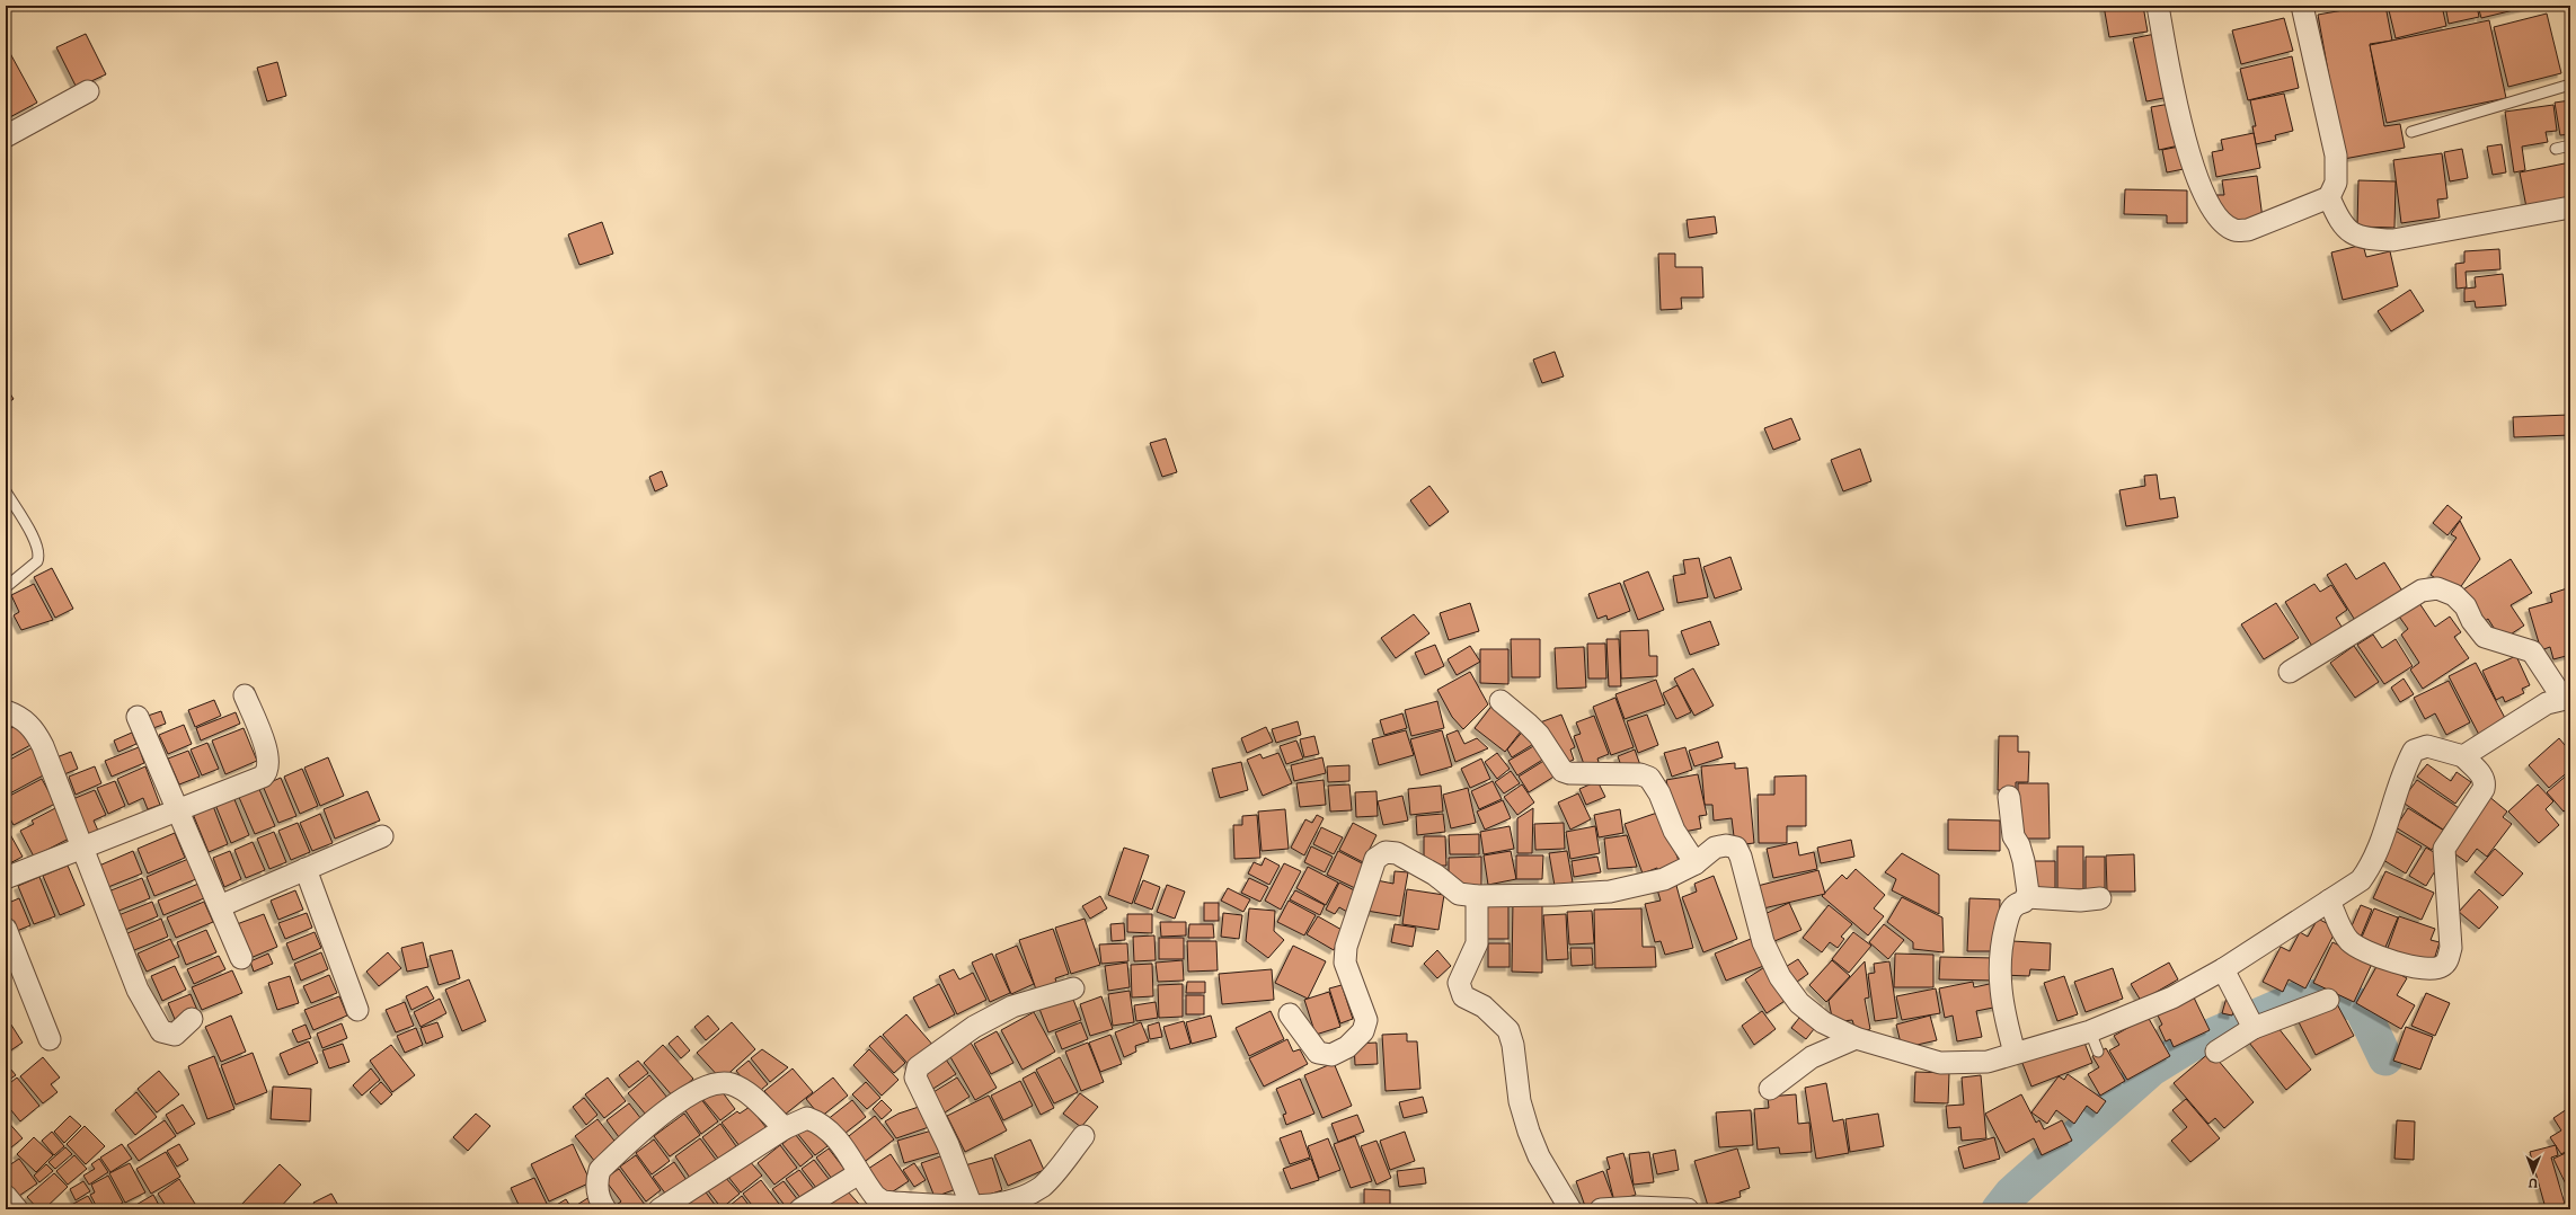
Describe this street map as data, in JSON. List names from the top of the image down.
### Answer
{
  "north": "bottom"
}
